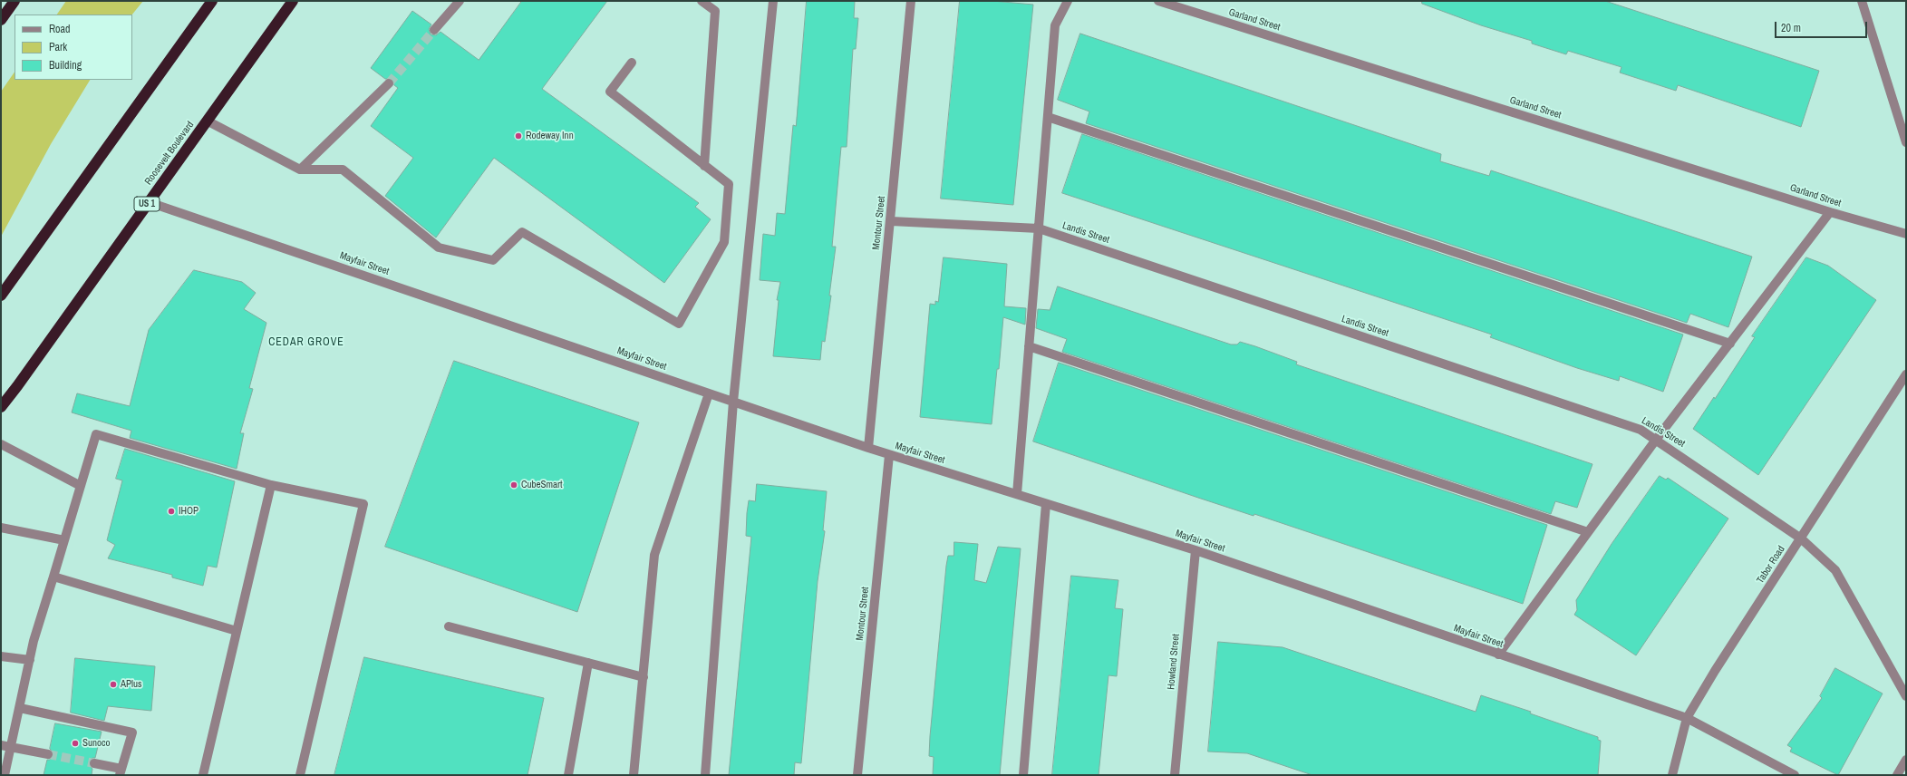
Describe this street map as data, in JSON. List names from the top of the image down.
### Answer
{
  "streets": {
    "highway": ["Roosevelt Boulevard", "US 1"],
    "street": [
      "Garland Street",
      "Montour Street",
      "Landis Street",
      "Mayfair Street",
      "Tabor Road",
      "Howland Street"
    ]
  },
  "crossings": [
    ["Roosevelt Boulevard", "Mayfair Street"],
    ["Montour Street", "Landis Street"],
    ["Montour Street", "Mayfair Street"],
    ["Landis Street", "Tabor Road"],
    ["Mayfair Street", "Tabor Road"],
    ["Mayfair Street", "Howland Street"]
  ],
  "districts": ["CEDAR GROVE"],
  "places": [
    "Rodeway Inn",
    "CubeSmart",
    "IHOP",
    "APlus",
    "Sunoco"
  ],
  "legend": ["Road", "Park", "Building"],
  "scale_bar": "20 m"
}
